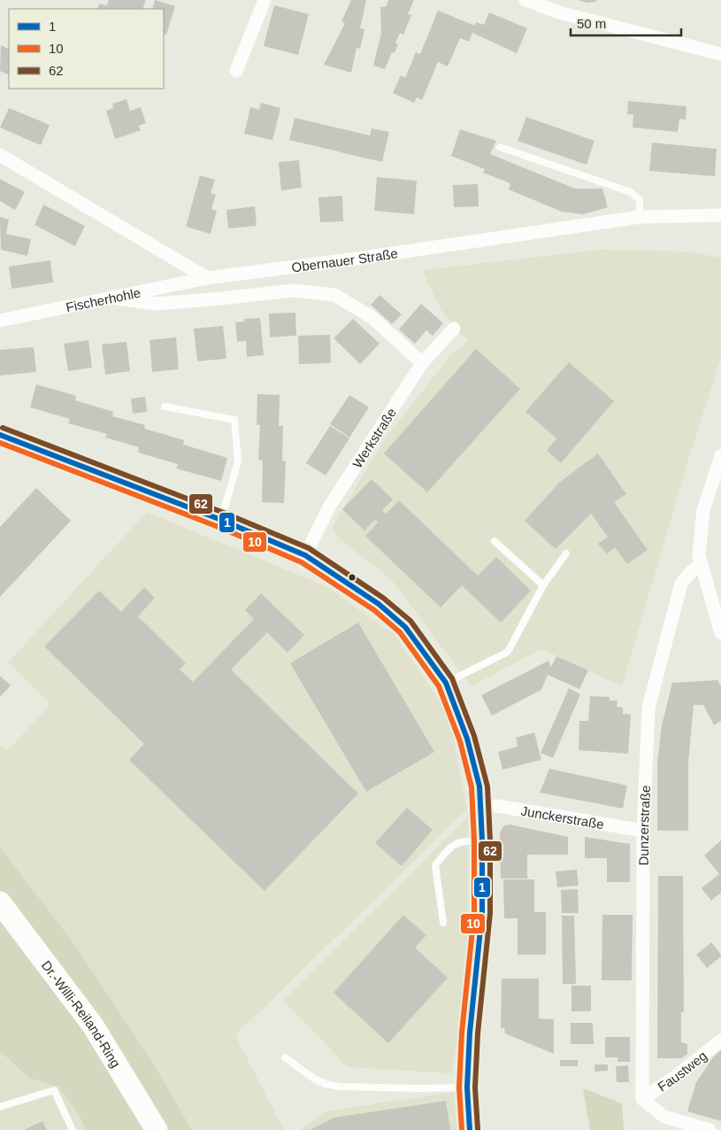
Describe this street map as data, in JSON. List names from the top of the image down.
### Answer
{
  "streets": {
    "highway": ["Dr.-Willi-Reiland-Ring"],
    "street": [
      "Obernauer Straße",
      "Fischerhohle",
      "Werkstraße",
      "Junckerstraße",
      "Dunzerstraße",
      "Faustweg"
    ]
  },
  "crossings": [
    ["Obernauer Straße", "Fischerhohle"],
    ["Obernauer Straße", "Werkstraße"],
    ["Junckerstraße", "Dunzerstraße"],
    ["Dunzerstraße", "Faustweg"]
  ],
  "lines": ["transit line 62", "transit line 1", "transit line 10"],
  "legend": ["1", "10", "62"],
  "scale_bar": "50 m"
}
